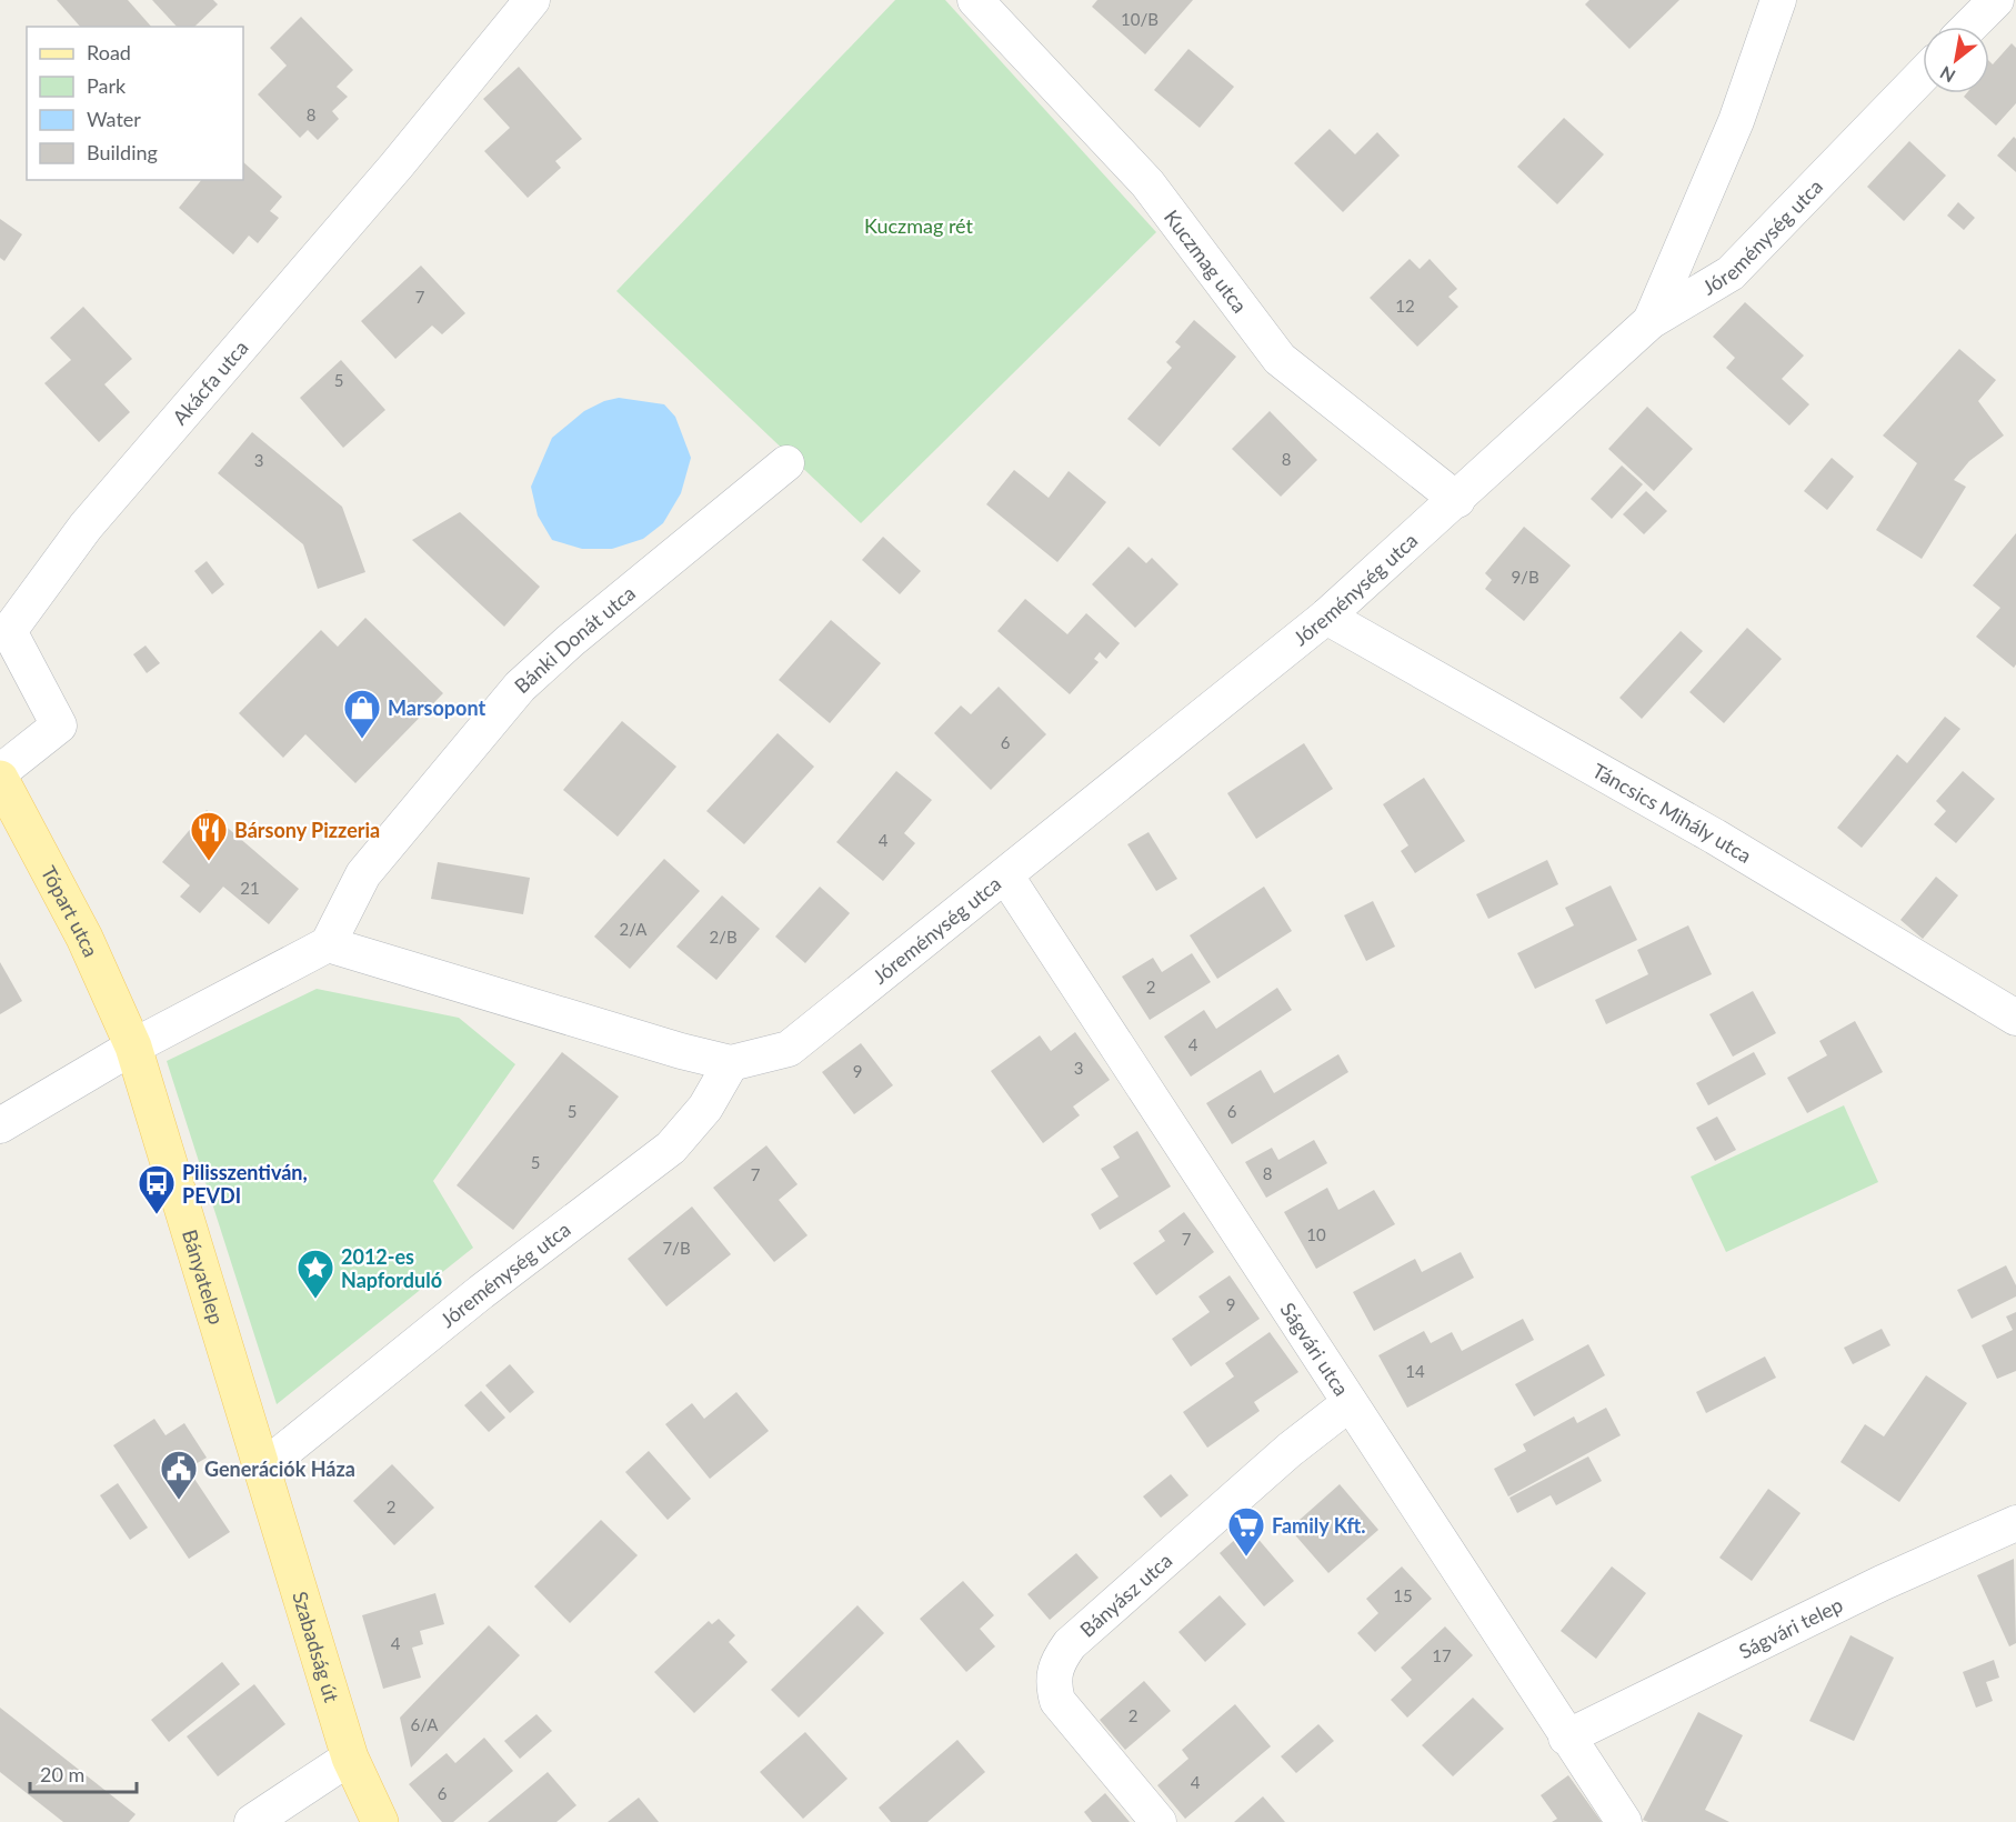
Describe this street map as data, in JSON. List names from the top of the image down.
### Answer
{
  "streets": {
    "main road": ["Tópart utca", "Bányatelep", "Szabadság út"],
    "street": [
      "Jóreménység utca",
      "Kuczmag utca",
      "Akácfa utca",
      "Bánki Donát utca",
      "Táncsics Mihály utca",
      "Ságvári utca",
      "Bányász utca",
      "Ságvári telep"
    ]
  },
  "crossings": [
    ["Jóreménység utca", "Kuczmag utca"],
    ["Jóreménység utca", "Bánki Donát utca"],
    ["Jóreménység utca", "Táncsics Mihály utca"],
    ["Jóreménység utca", "Bányatelep"],
    ["Jóreménység utca", "Ságvári utca"],
    ["Jóreménység utca", "Szabadság út"],
    ["Tópart utca", "Bányatelep"],
    ["Bányatelep", "Szabadság út"],
    ["Ságvári utca", "Bányász utca"],
    ["Ságvári utca", "Ságvári telep"]
  ],
  "parks": ["Kuczmag rét"],
  "places": {
    "shop": ["Marsopont"],
    "restaurant": ["Bársony Pizzeria"],
    "bus stop": ["Pilisszentiván, PEVDI"],
    "place": ["2012-es Napforduló"],
    "public building": ["Generációk Háza"],
    "supermarket": ["Family Kft."]
  },
  "house_numbers": [
    "10/B",
    "8",
    "7",
    "12",
    "5",
    "8",
    "3",
    "9/B",
    "6",
    "4",
    "21",
    "2/A",
    "2/B",
    "2",
    "4",
    "3",
    "9",
    "5",
    "6",
    "5",
    "8",
    "7",
    "10",
    "7",
    "7/B",
    "9",
    "14",
    "2",
    "15",
    "4",
    "17",
    "2",
    "6/A",
    "4",
    "6"
  ],
  "legend": [
    "Road",
    "Park",
    "Water",
    "Building"
  ],
  "scale_bar": "20 m",
  "north": "bottom left"
}
